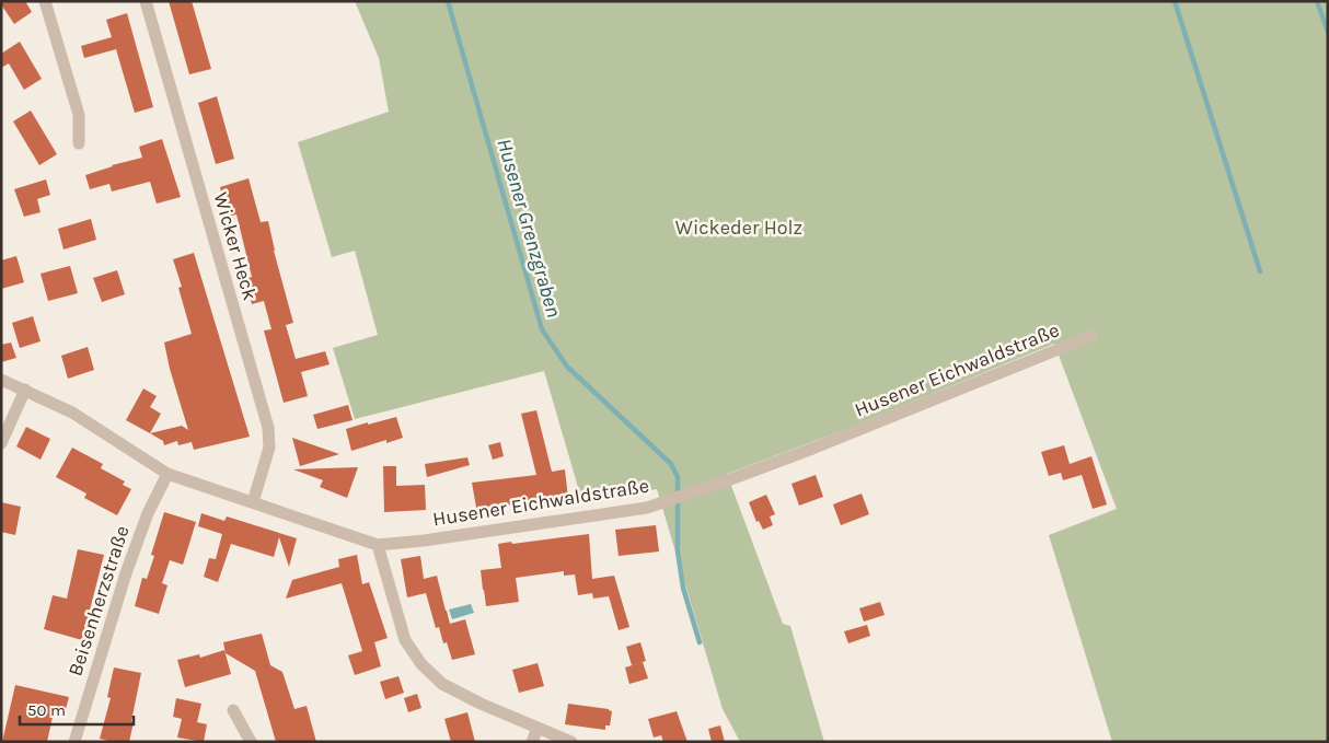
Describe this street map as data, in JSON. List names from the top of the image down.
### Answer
{
  "streets": {
    "street": ["Wicker Heck", "Husener Eichwaldstraße", "Beisenherzstraße"]
  },
  "crossings": [
    ["Wicker Heck", "Husener Eichwaldstraße"],
    ["Husener Eichwaldstraße", "Beisenherzstraße"]
  ],
  "water": ["Husener Grenzgraben"],
  "parks": ["Wickeder Holz"],
  "scale_bar": "50 m"
}
